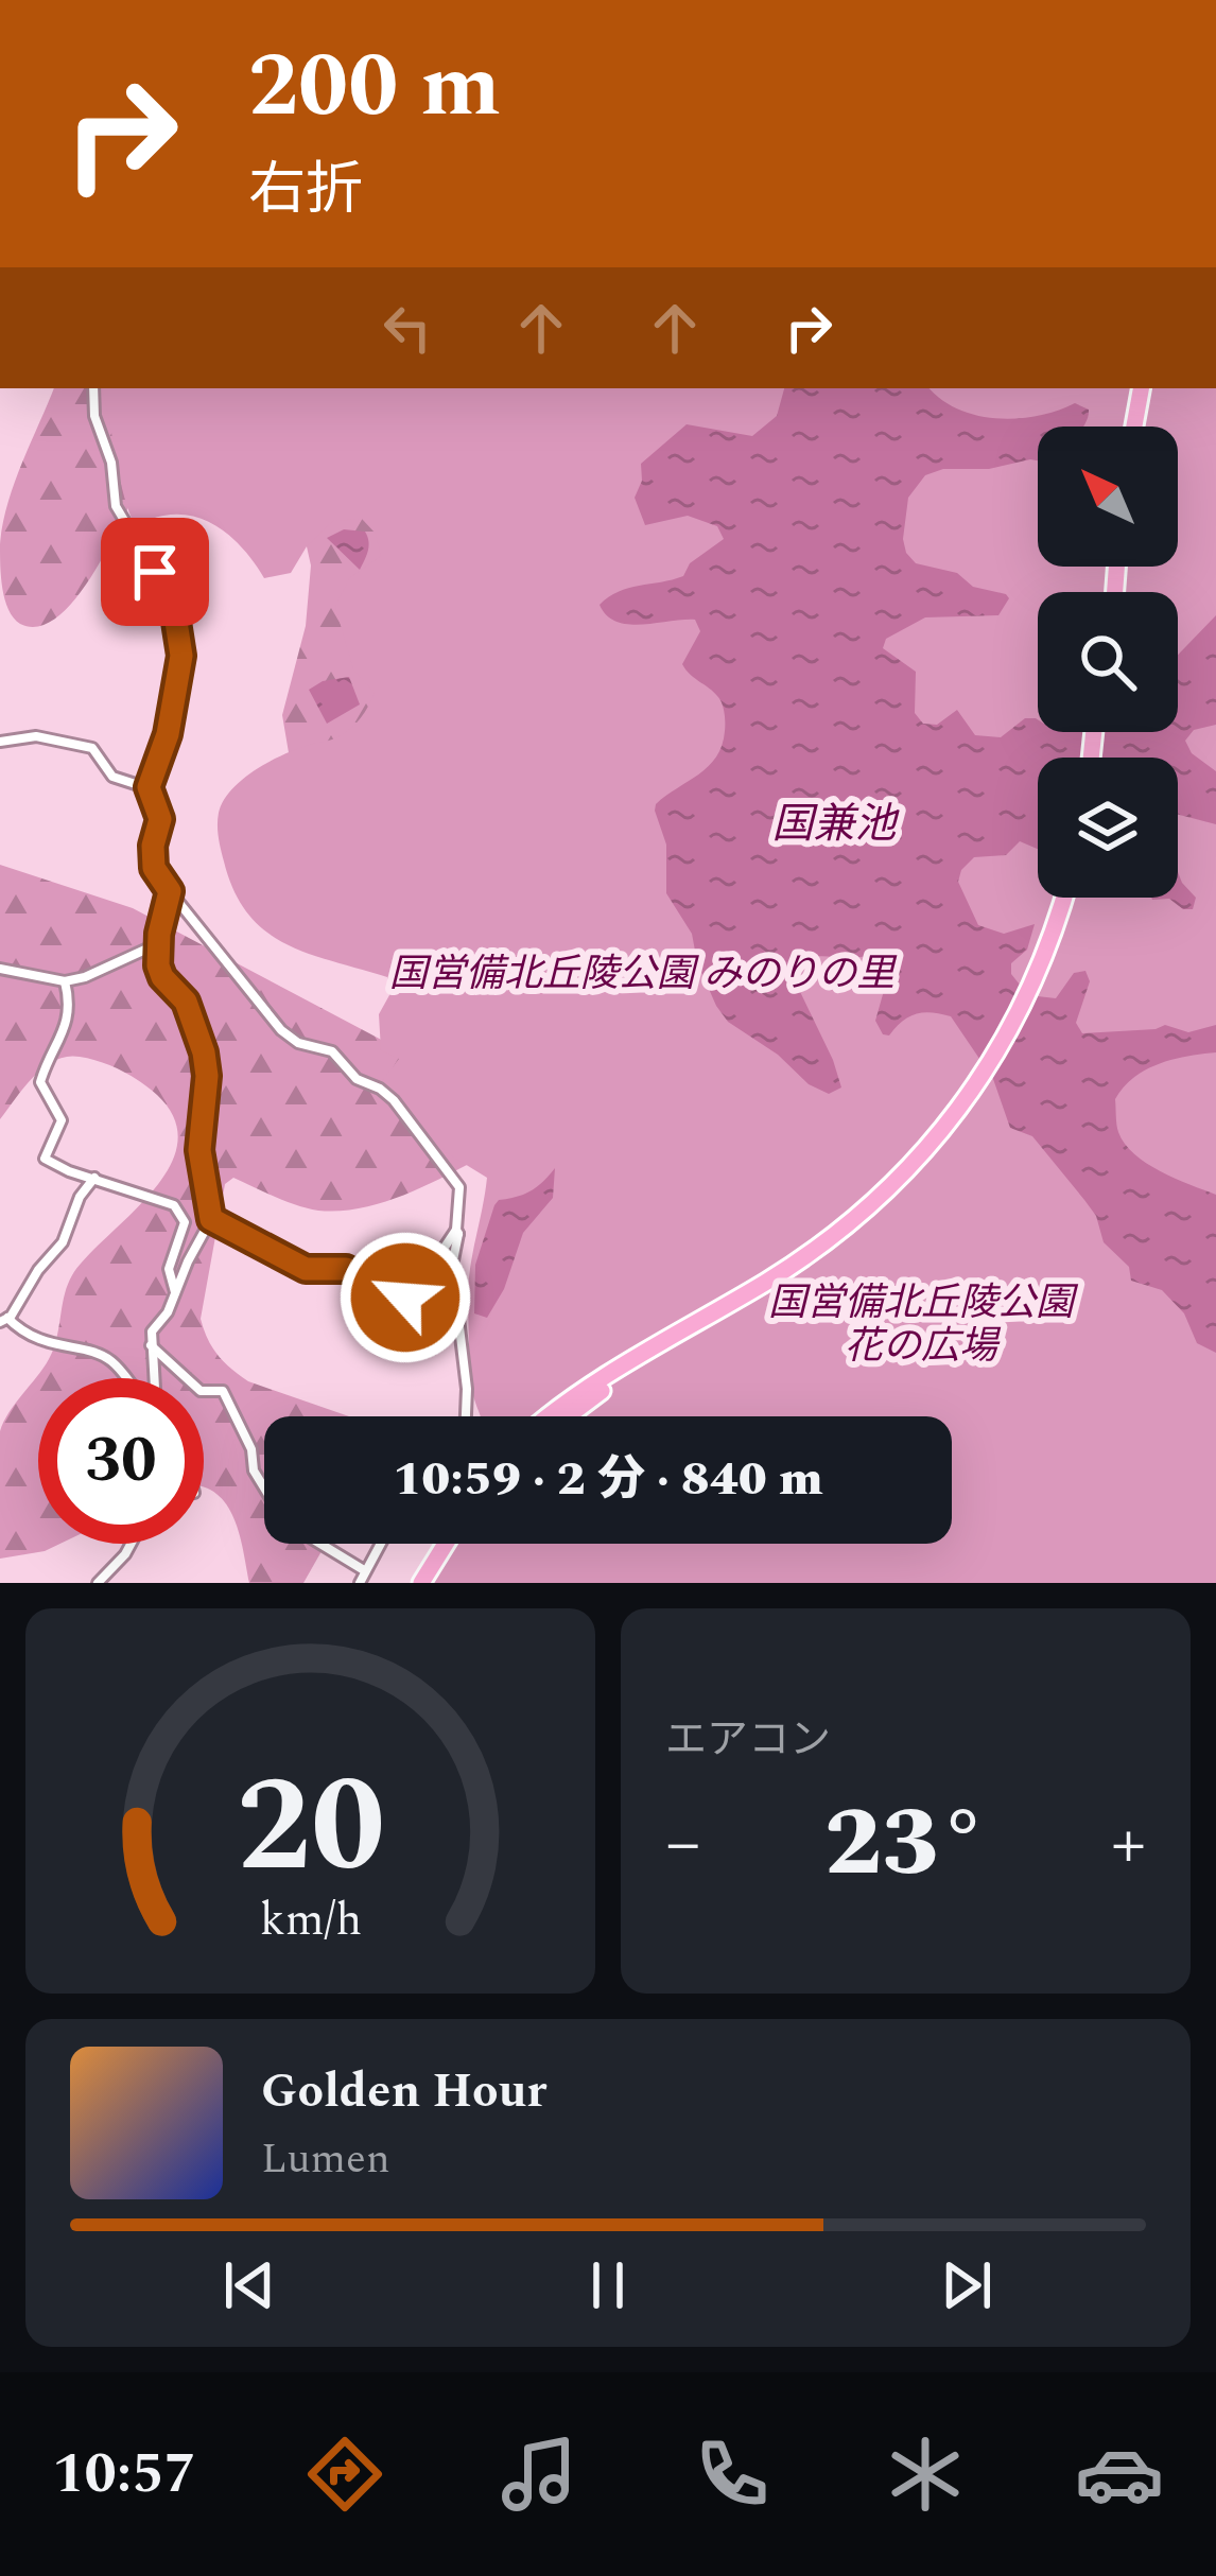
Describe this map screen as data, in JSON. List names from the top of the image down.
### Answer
{
  "water": ["国兼池"],
  "parks": ["国営備北丘陵公園 みのりの里", "国営備北丘陵公園 花の広場"],
  "north": "top left",
  "page": {
    "turn": ["200 m", "右折"],
    "limit": "30",
    "trip": "10:59 · 2 分 · 840 m",
    "tile": "エアコン",
    "heat": ["−", "23°", "+"],
    "song": ["Golden Hour", "Lumen"],
    "tabs": "10:57",
    "gauge": ["20", "km/h"]
  }
}
